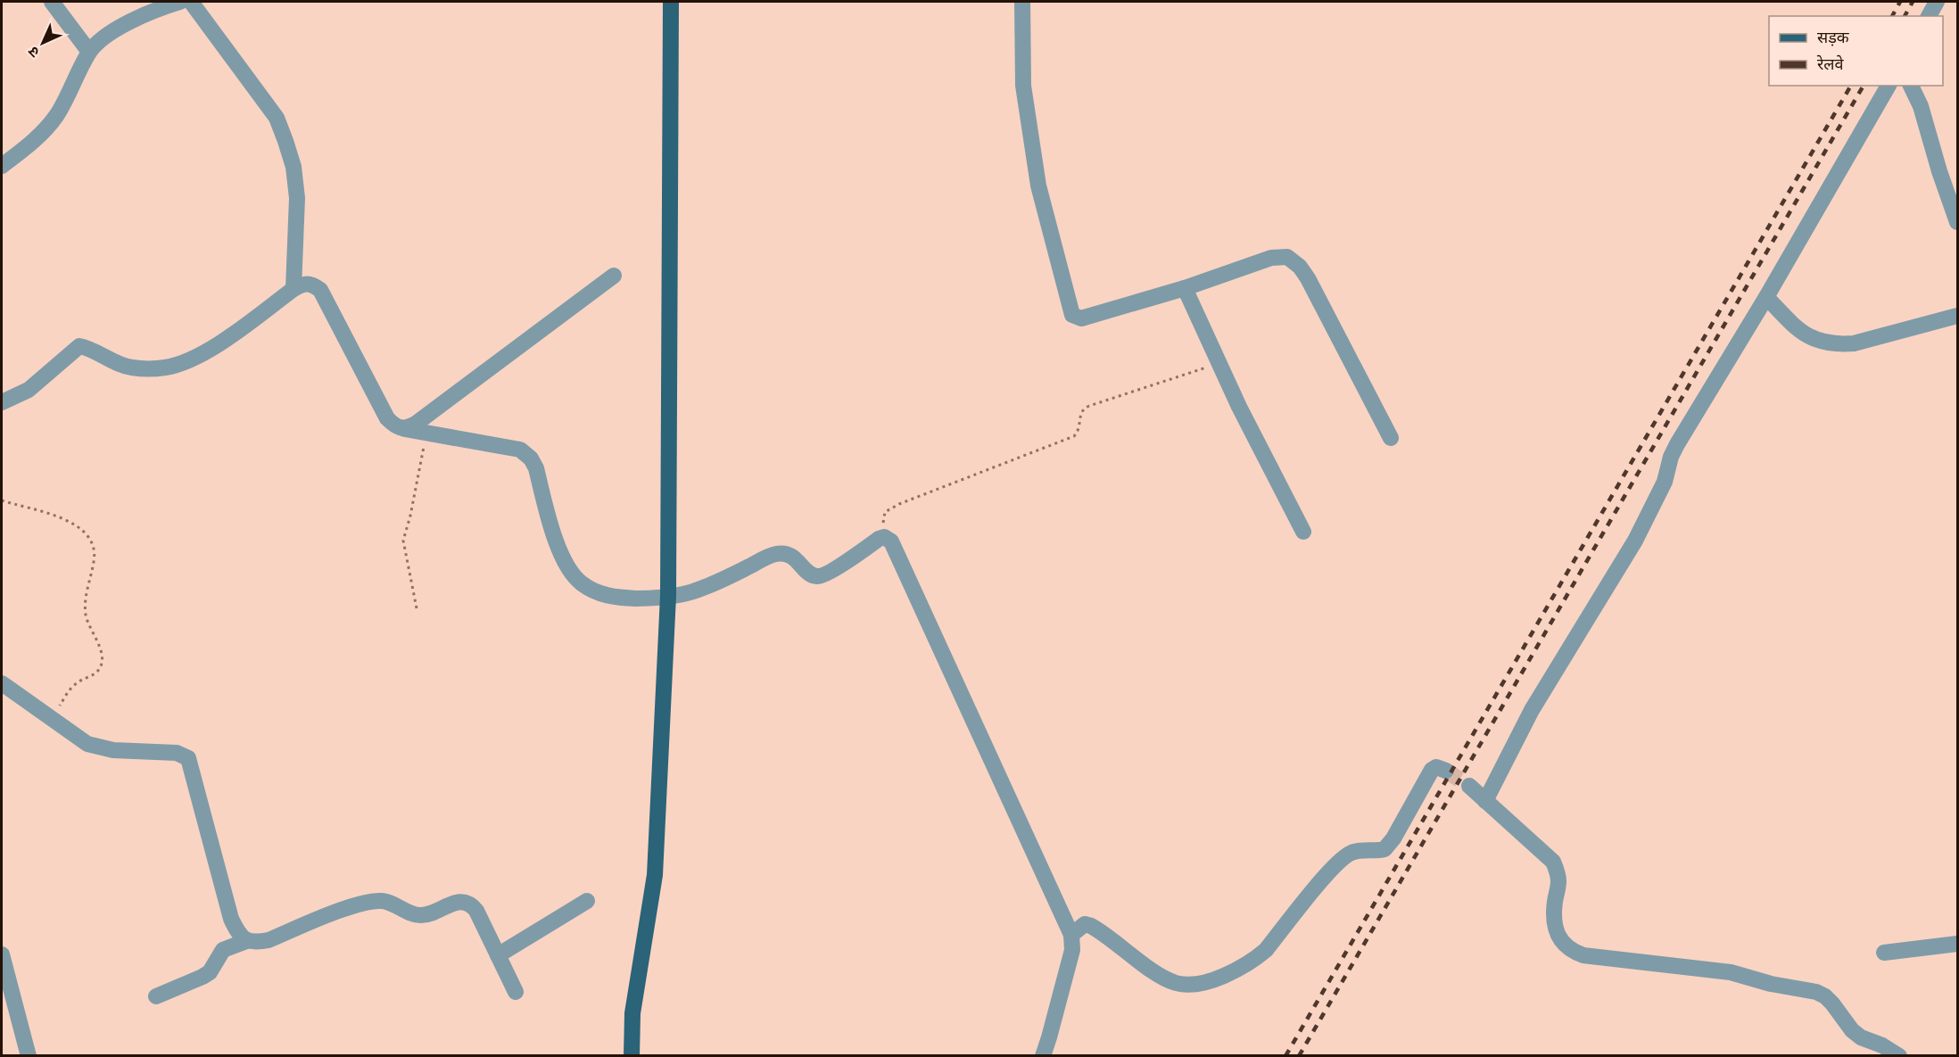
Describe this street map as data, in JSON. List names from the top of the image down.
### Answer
{
  "legend": ["सड़क", "रेलवे"],
  "north": "bottom left"
}
